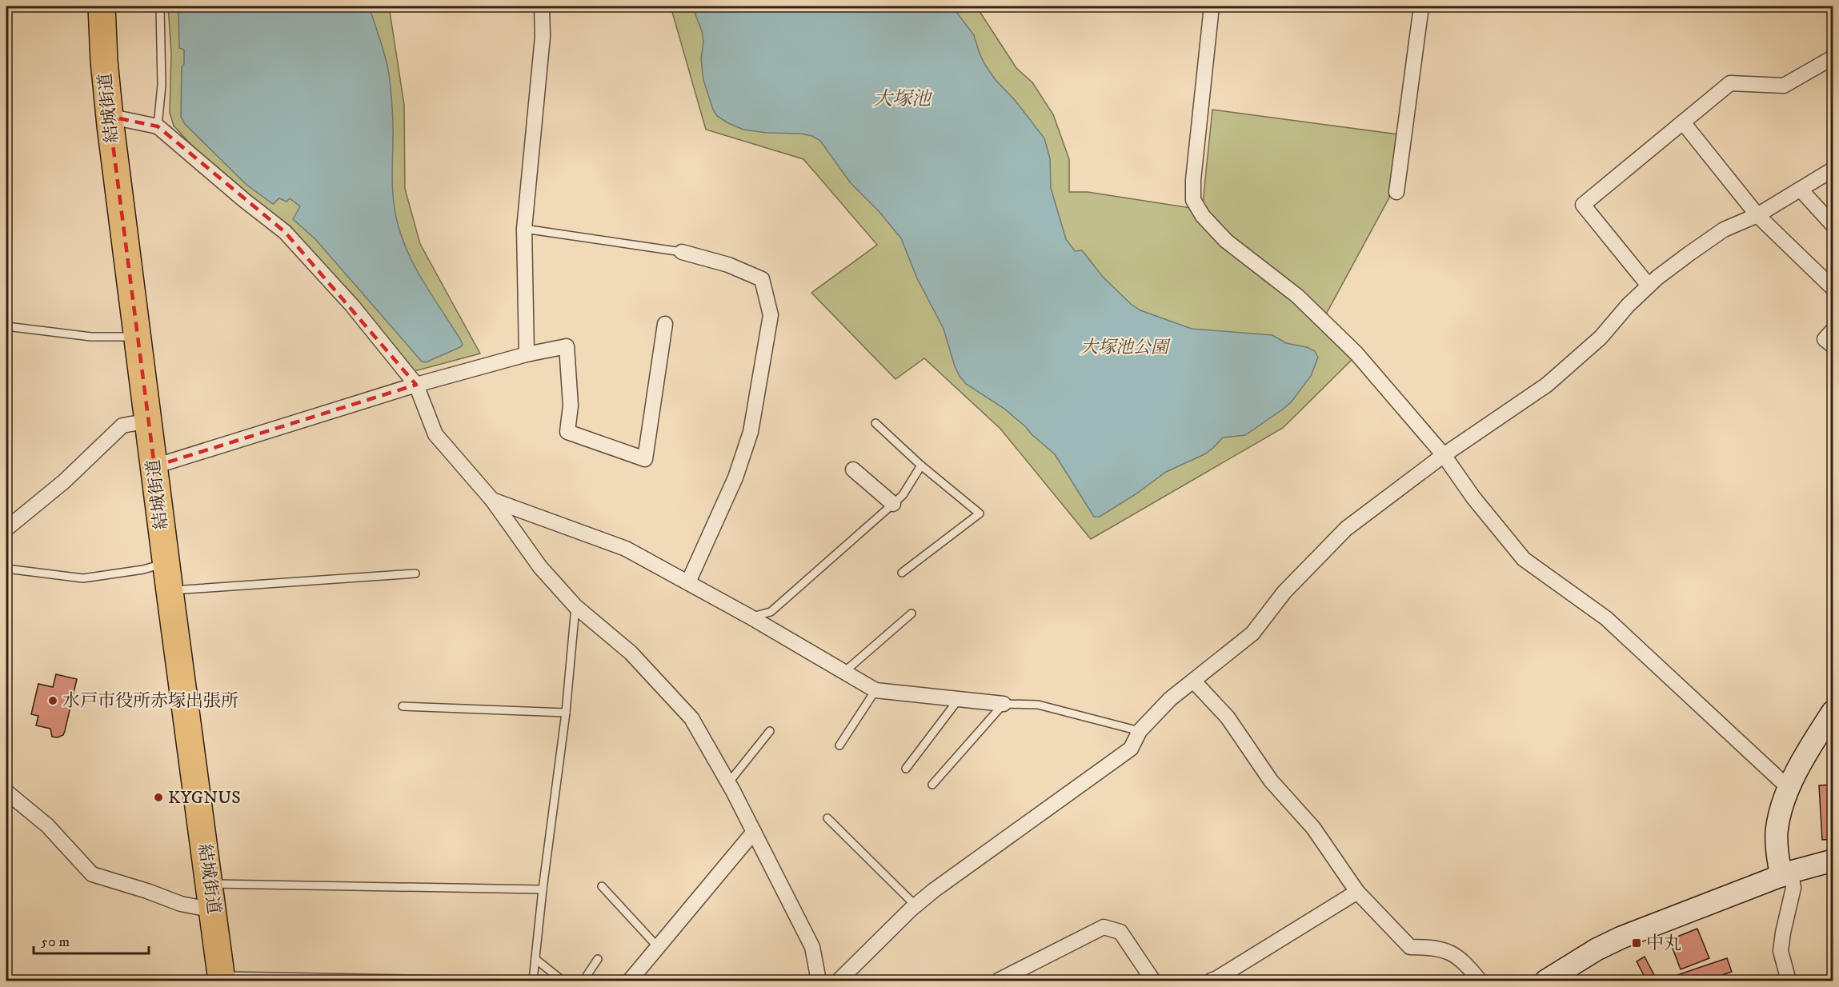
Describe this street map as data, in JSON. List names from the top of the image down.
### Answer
{
  "streets": {
    "highway": ["結城街道"]
  },
  "water": ["大塚池"],
  "parks": ["大塚池公園"],
  "places": {
    "other": ["水戸市役所赤塚出張所", "KYGNUS"],
    "transit": ["中丸"]
  },
  "scale_bar": "50 m"
}
